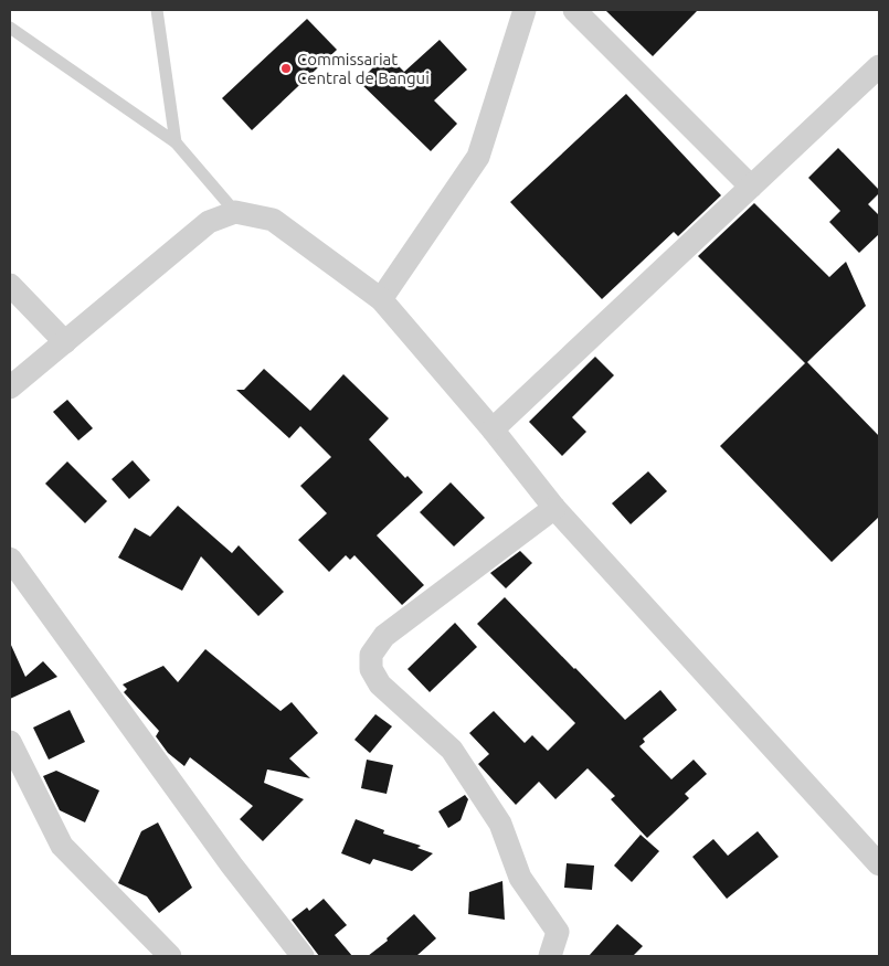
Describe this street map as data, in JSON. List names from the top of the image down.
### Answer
{
  "places": ["Commissariat Central de Bangui"]
}
